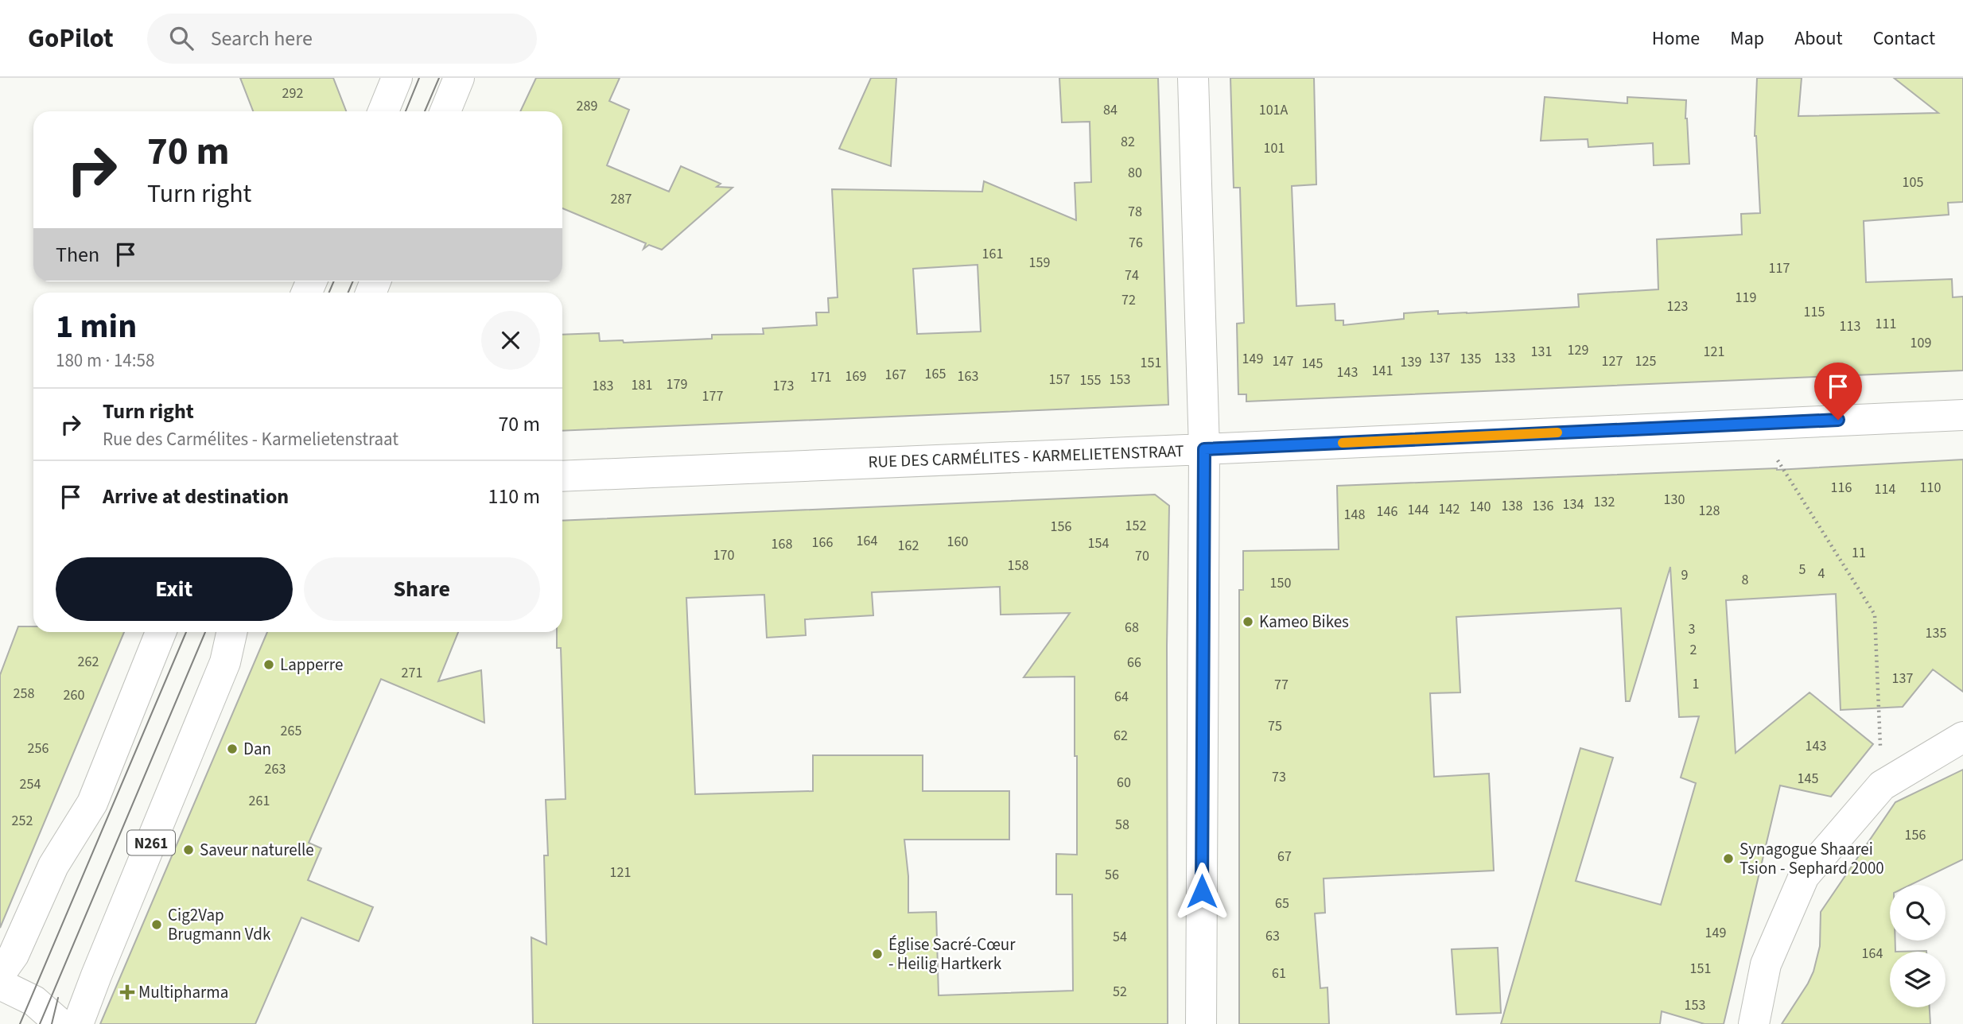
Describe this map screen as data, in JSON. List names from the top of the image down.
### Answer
{
  "streets": {
    "street": ["RUE DES CARMÉLITES - KARMELIETENSTRAAT", "N261"]
  },
  "places": {
    "other": [
      "Kameo Bikes",
      "Lapperre",
      "Dan",
      "Saveur naturelle",
      "Synagogue Shaarei Tsion - Sephard 2000",
      "Cig2Vap Brugmann Vdk",
      "Église Sacré-Cœur - Heilig Hartkerk"
    ],
    "health": ["Multipharma"]
  },
  "house_numbers": [
    "292",
    "289",
    "84",
    "101A",
    "82",
    "101",
    "80",
    "105",
    "287",
    "78",
    "76",
    "161",
    "159",
    "117",
    "74",
    "119",
    "72",
    "123",
    "115",
    "111",
    "113",
    "109",
    "129",
    "131",
    "121",
    "137",
    "133",
    "149",
    "135",
    "147",
    "127",
    "125",
    "139",
    "151",
    "145",
    "141",
    "143",
    "165",
    "167",
    "169",
    "163",
    "171",
    "157",
    "153",
    "155",
    "179",
    "181",
    "183",
    "173",
    "177",
    "116",
    "110",
    "114",
    "130",
    "132",
    "134",
    "138",
    "136",
    "140",
    "142",
    "144",
    "128",
    "146",
    "148",
    "152",
    "156",
    "164",
    "160",
    "166",
    "154",
    "168",
    "162",
    "11",
    "170",
    "70",
    "158",
    "5",
    "4",
    "9",
    "8",
    "150",
    "68",
    "3",
    "135",
    "2",
    "262",
    "66",
    "271",
    "137",
    "1",
    "77",
    "258",
    "260",
    "64",
    "75",
    "265",
    "62",
    "143",
    "256",
    "263",
    "73",
    "145",
    "60",
    "254",
    "261",
    "252",
    "58",
    "156",
    "67",
    "121",
    "56",
    "65",
    "149",
    "63",
    "54",
    "164",
    "151",
    "61",
    "52",
    "153"
  ],
  "page": {
    "header": "GoPilot",
    "search": "Search here",
    "nav": [
      "Home",
      "Map",
      "About",
      "Contact"
    ],
    "turn": ["70 m", "Turn right"],
    "then": "Then",
    "heading": ["1 min", "180 m · 14:58"],
    "list": [
      {
        "name": "Turn right",
        "note": "Rue des Carmélites - Karmelietenstraat",
        "value": "70 m"
      },
      {
        "name": "Arrive at destination",
        "value": "110 m"
      }
    ],
    "buttons": ["Exit", "Share"]
  }
}
